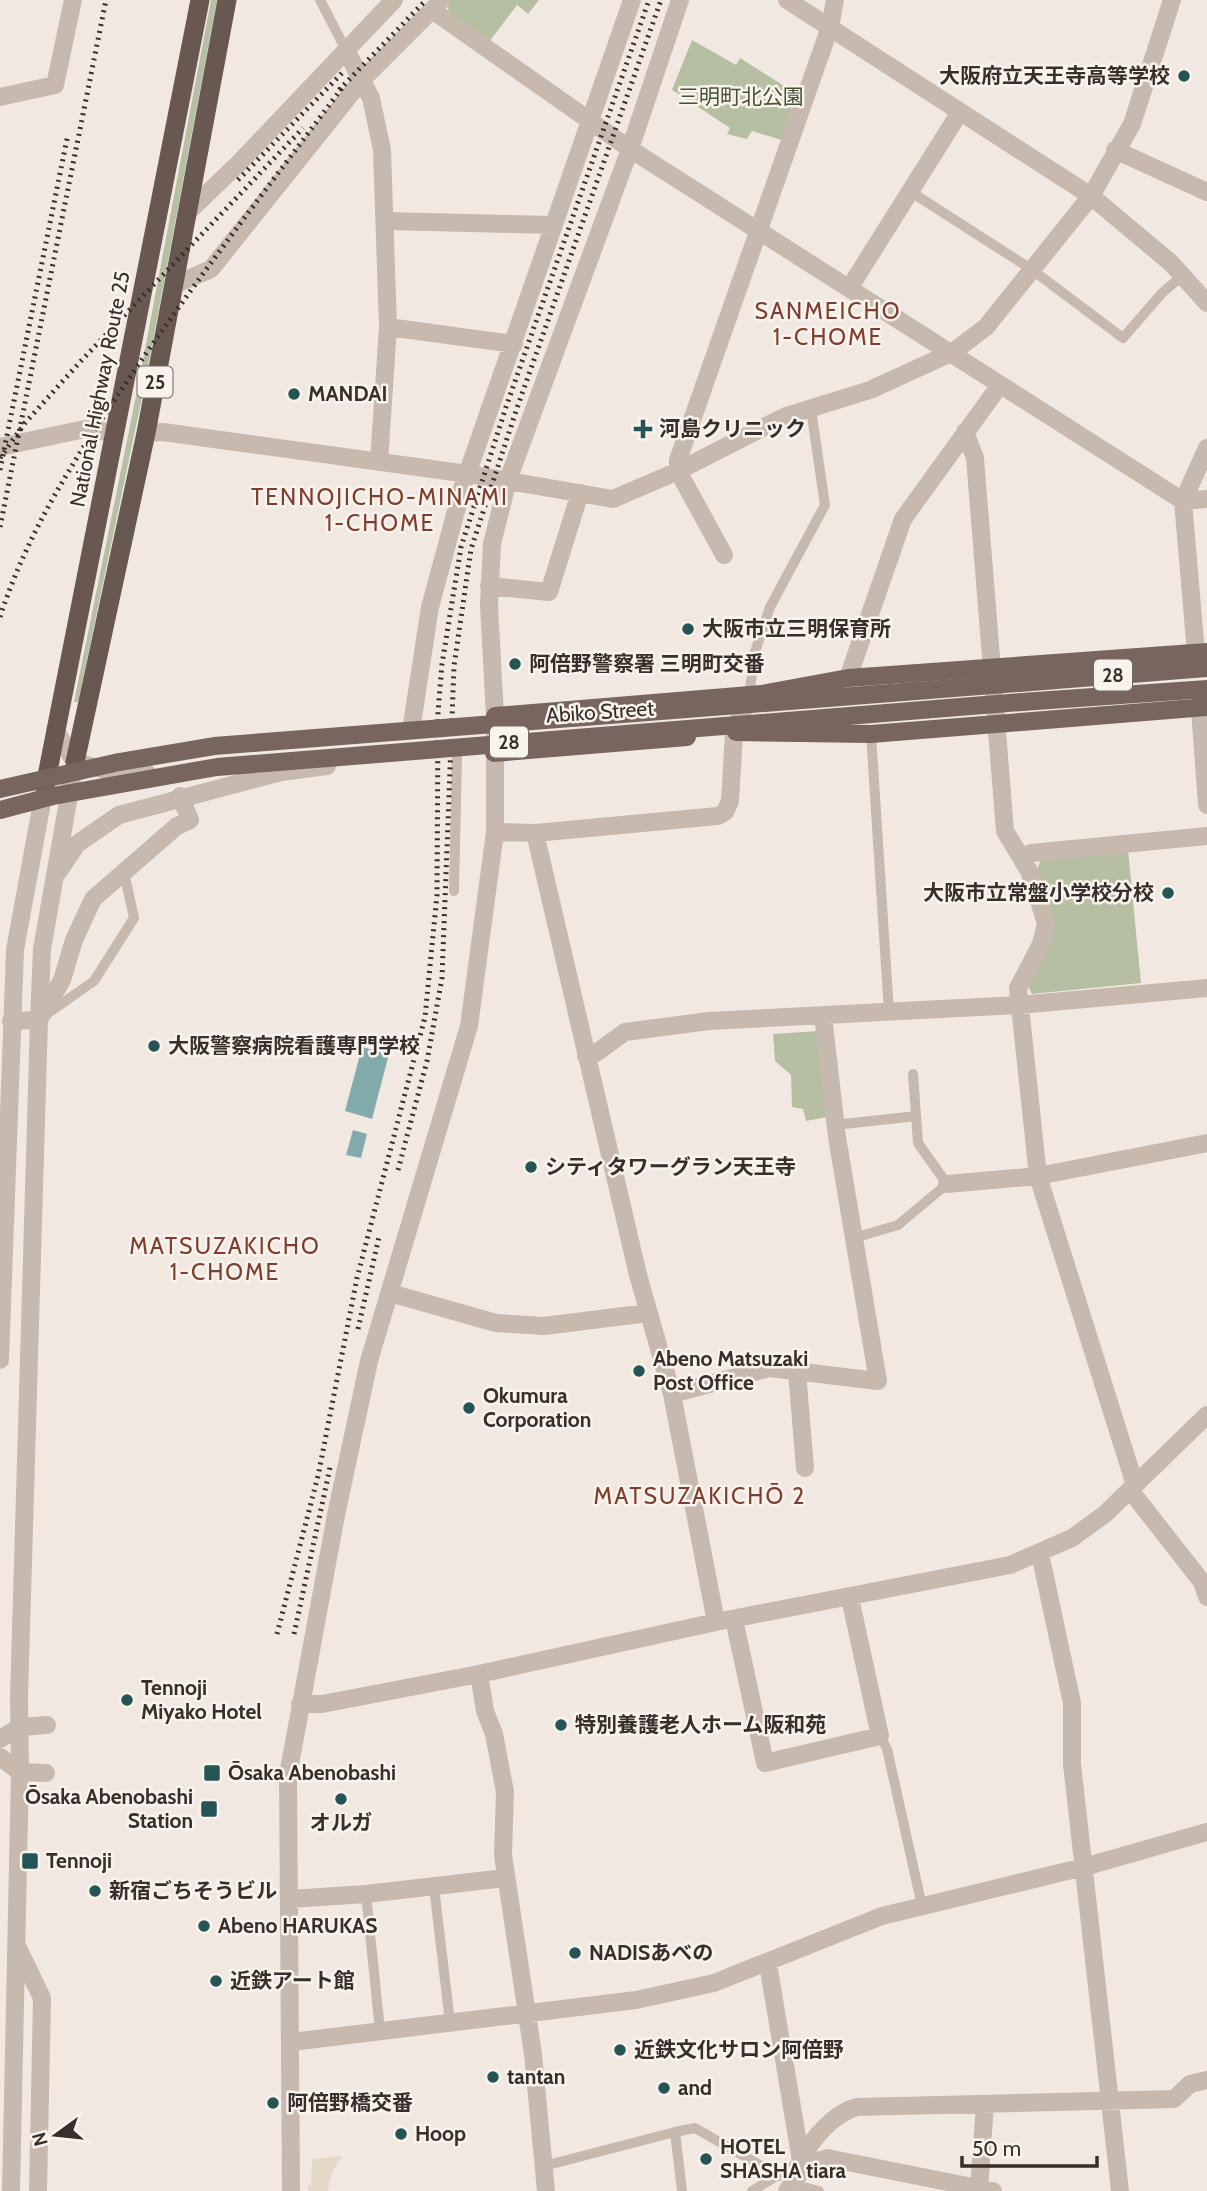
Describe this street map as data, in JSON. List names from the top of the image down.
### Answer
{
  "streets": {
    "highway": ["25", "National Highway Route 25"],
    "main road": ["28", "Abiko Street"]
  },
  "districts": [
    "SANMEICHO 1-CHOME",
    "TENNOJICHO-MINAMI 1-CHOME",
    "MATSUZAKICHO 1-CHOME",
    "MATSUZAKICHŌ 2"
  ],
  "parks": ["三明町北公園"],
  "places": {
    "other": [
      "大阪府立天王寺高等学校",
      "MANDAI",
      "大阪市立三明保育所",
      "阿倍野警察署 三明町交番",
      "大阪市立常盤小学校分校",
      "大阪警察病院看護専門学校",
      "シティタワーグラン天王寺",
      "Abeno Matsuzaki Post Office",
      "Okumura Corporation",
      "Tennoji Miyako Hotel",
      "特別養護老人ホーム阪和苑",
      "オルガ",
      "新宿ごちそうビル",
      "Abeno HARUKAS",
      "NADISあべの",
      "近鉄アート館",
      "近鉄文化サロン阿倍野",
      "tantan",
      "and",
      "阿倍野橋交番",
      "Hoop",
      "HOTEL SHASHA tiara"
    ],
    "health": ["河島クリニック"],
    "transit": ["Ōsaka Abenobashi", "Ōsaka Abenobashi Station", "Tennoji"]
  },
  "scale_bar": "50 m",
  "north": "left"
}
